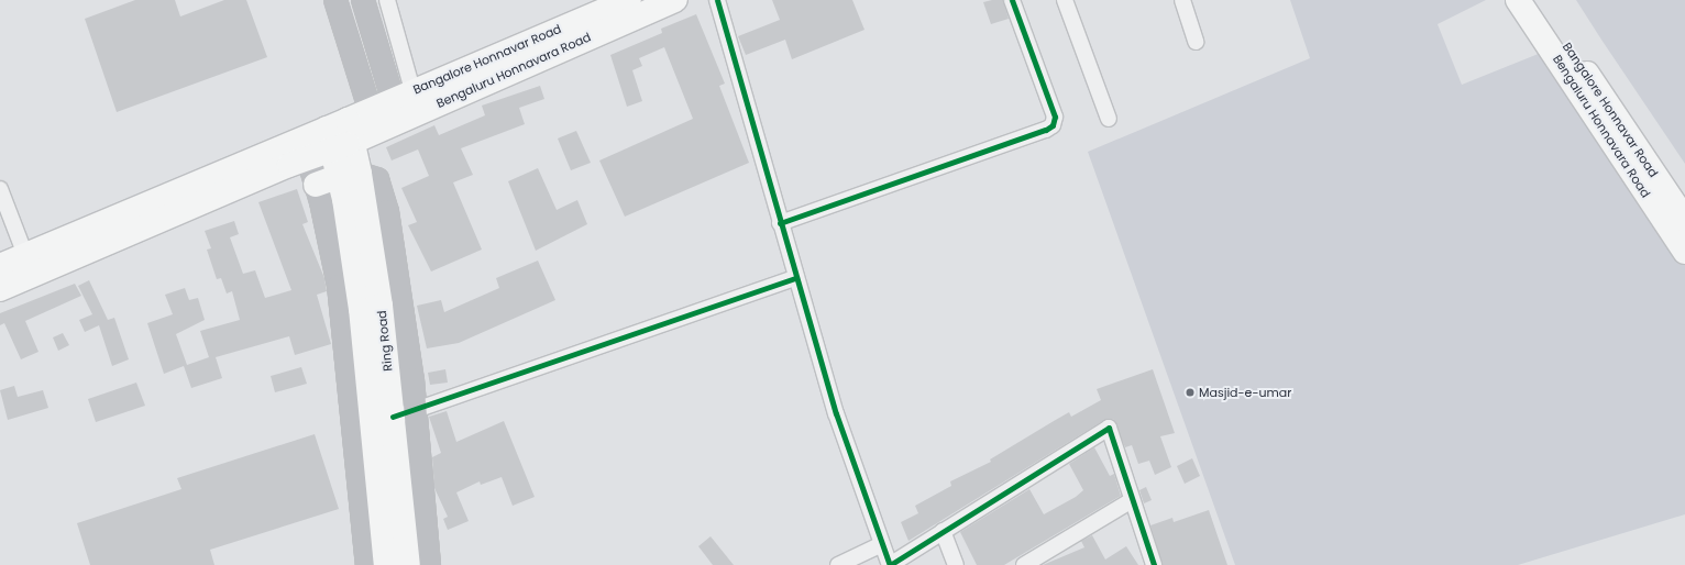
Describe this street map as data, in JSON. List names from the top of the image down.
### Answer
{
  "streets": {
    "main road": ["Bangalore Honnavar Road", "Bengaluru Honnavara Road", "Ring Road"]
  },
  "crossings": [
    ["Bangalore Honnavar Road", "Bengaluru Honnavara Road"],
    ["Bangalore Honnavar Road", "Ring Road"]
  ],
  "places": ["Masjid-e-umar"]
}
